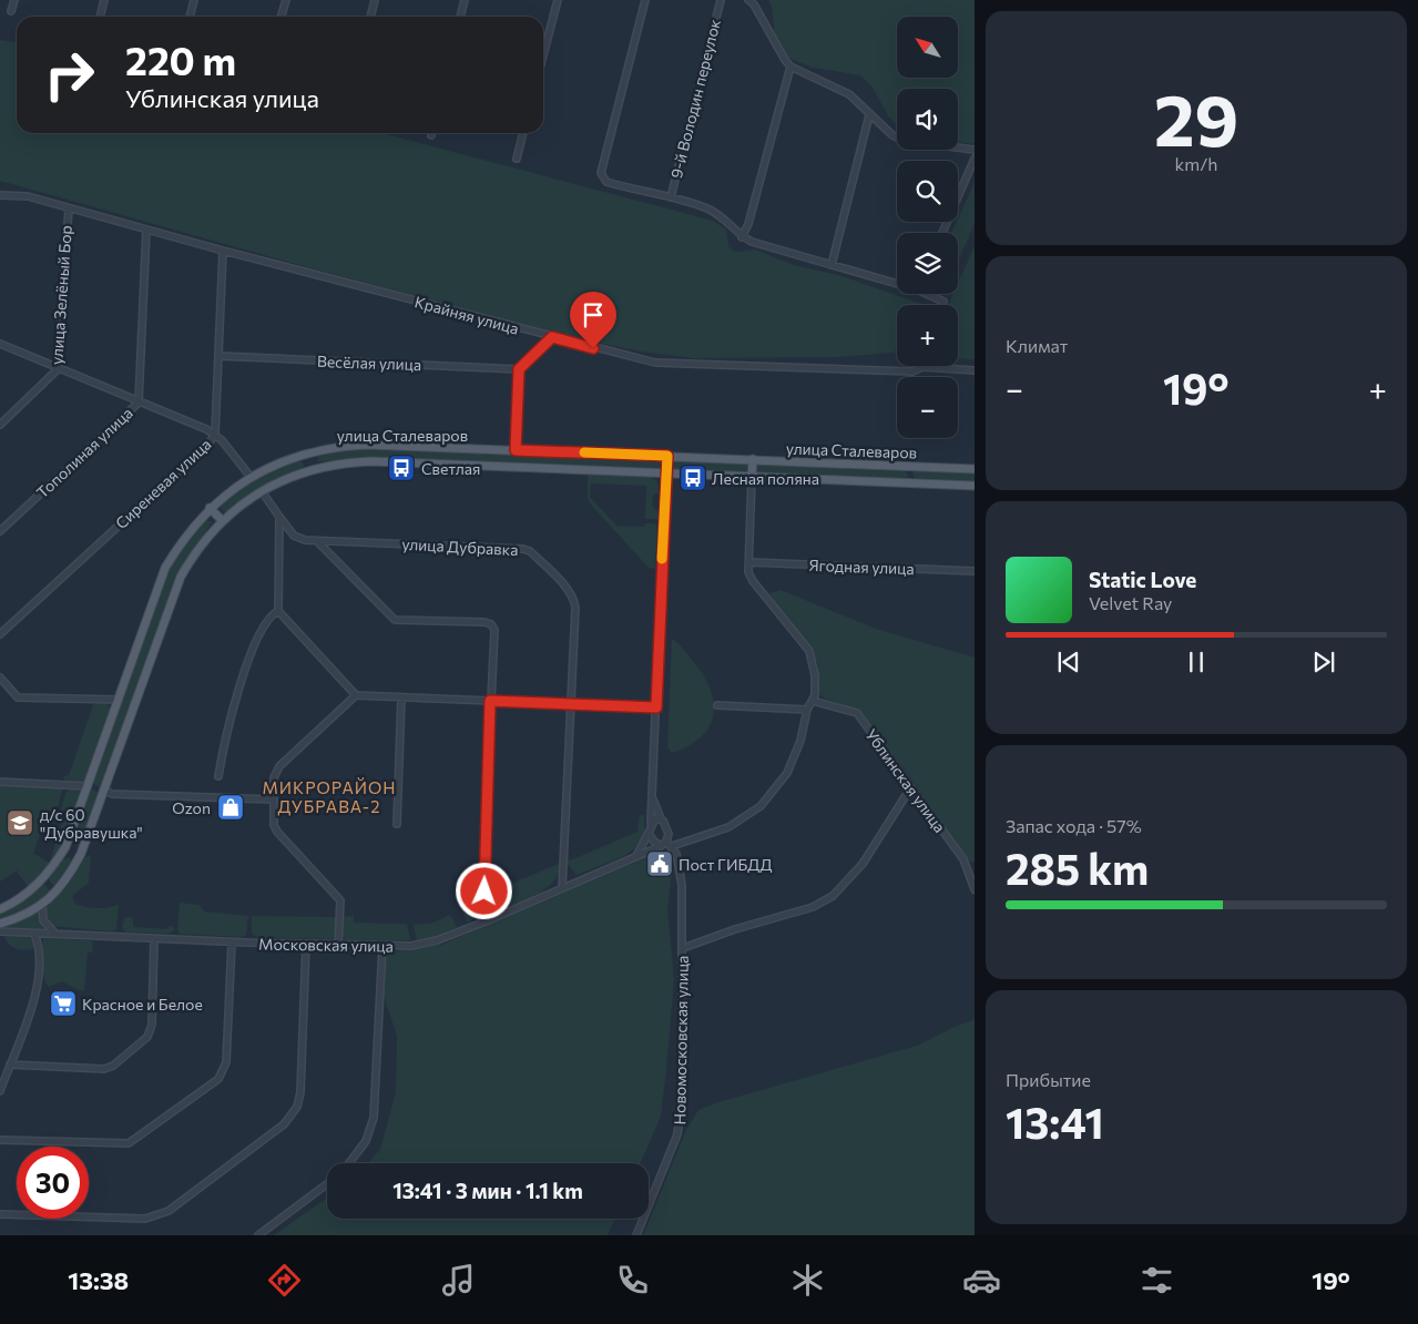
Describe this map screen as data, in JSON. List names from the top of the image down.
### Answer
{
  "streets": {
    "main road": ["улица Сталеваров"],
    "street": [
      "9-й Володин переулок",
      "улица Зелёный Бор",
      "Крайняя улица",
      "Весёлая улица",
      "Тополиная улица",
      "Сиреневая улица",
      "улица Дубравка",
      "Ягодная улица",
      "Ублинская улица",
      "Московская улица",
      "Новомосковская улица"
    ]
  },
  "crossings": [
    ["улица Зелёный Бор", "Крайняя улица"],
    ["Крайняя улица", "Тополиная улица"],
    ["Крайняя улица", "Сиреневая улица"],
    ["Весёлая улица", "Сиреневая улица"],
    ["улица Сталеваров", "Московская улица"],
    ["улица Дубравка", "Московская улица"],
    ["Ягодная улица", "Московская улица"],
    ["Ублинская улица", "Московская улица"],
    ["Московская улица", "Новомосковская улица"]
  ],
  "districts": ["МИКРОРАЙОН ДУБРАВА-2"],
  "places": {
    "bus stop": ["Светлая", "Лесная поляна"],
    "shop": ["Ozon"],
    "school or university": ["д/с 60 \"Дубравушка\""],
    "public building": ["Пост ГИБДД"],
    "supermarket": ["Красное и Белое"]
  },
  "north": "top left",
  "page": {
    "tile": [
      ["29", "km/h"],
      "Климат",
      ["Запас хода · 57%", "285 km"],
      ["Прибытие", "13:41"]
    ],
    "map_buttons": ["+", "−"],
    "turn": ["220 m", "Ублинская улица"],
    "heat": ["−", "19°", "+"],
    "song": ["Static Love", "Velvet Ray"],
    "limit": "30",
    "trip": "13:41 · 3 мин · 1.1 km",
    "tabs": ["13:38", "19°"]
  }
}
